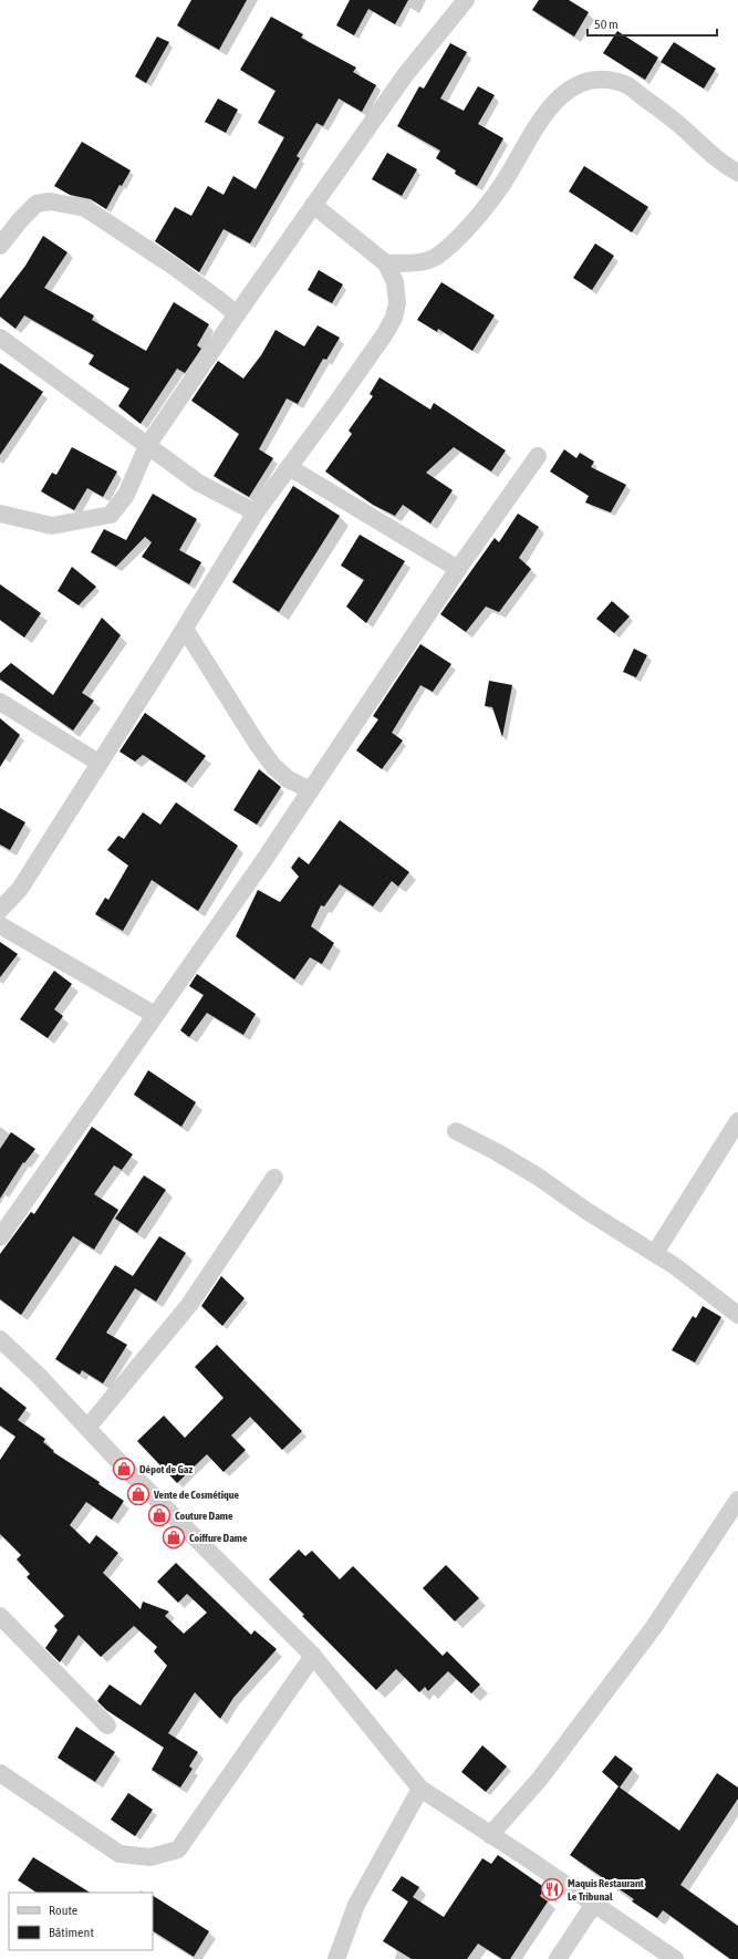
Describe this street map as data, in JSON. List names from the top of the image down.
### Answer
{
  "places": {
    "shop": [
      "Dépot de Gaz",
      "Vente de Cosmétique",
      "Couture Dame",
      "Coiffure Dame"
    ],
    "restaurant": ["Maquis Restaurant Le Tribunal"]
  },
  "legend": ["Route", "Bâtiment"],
  "scale_bar": "50 m"
}
